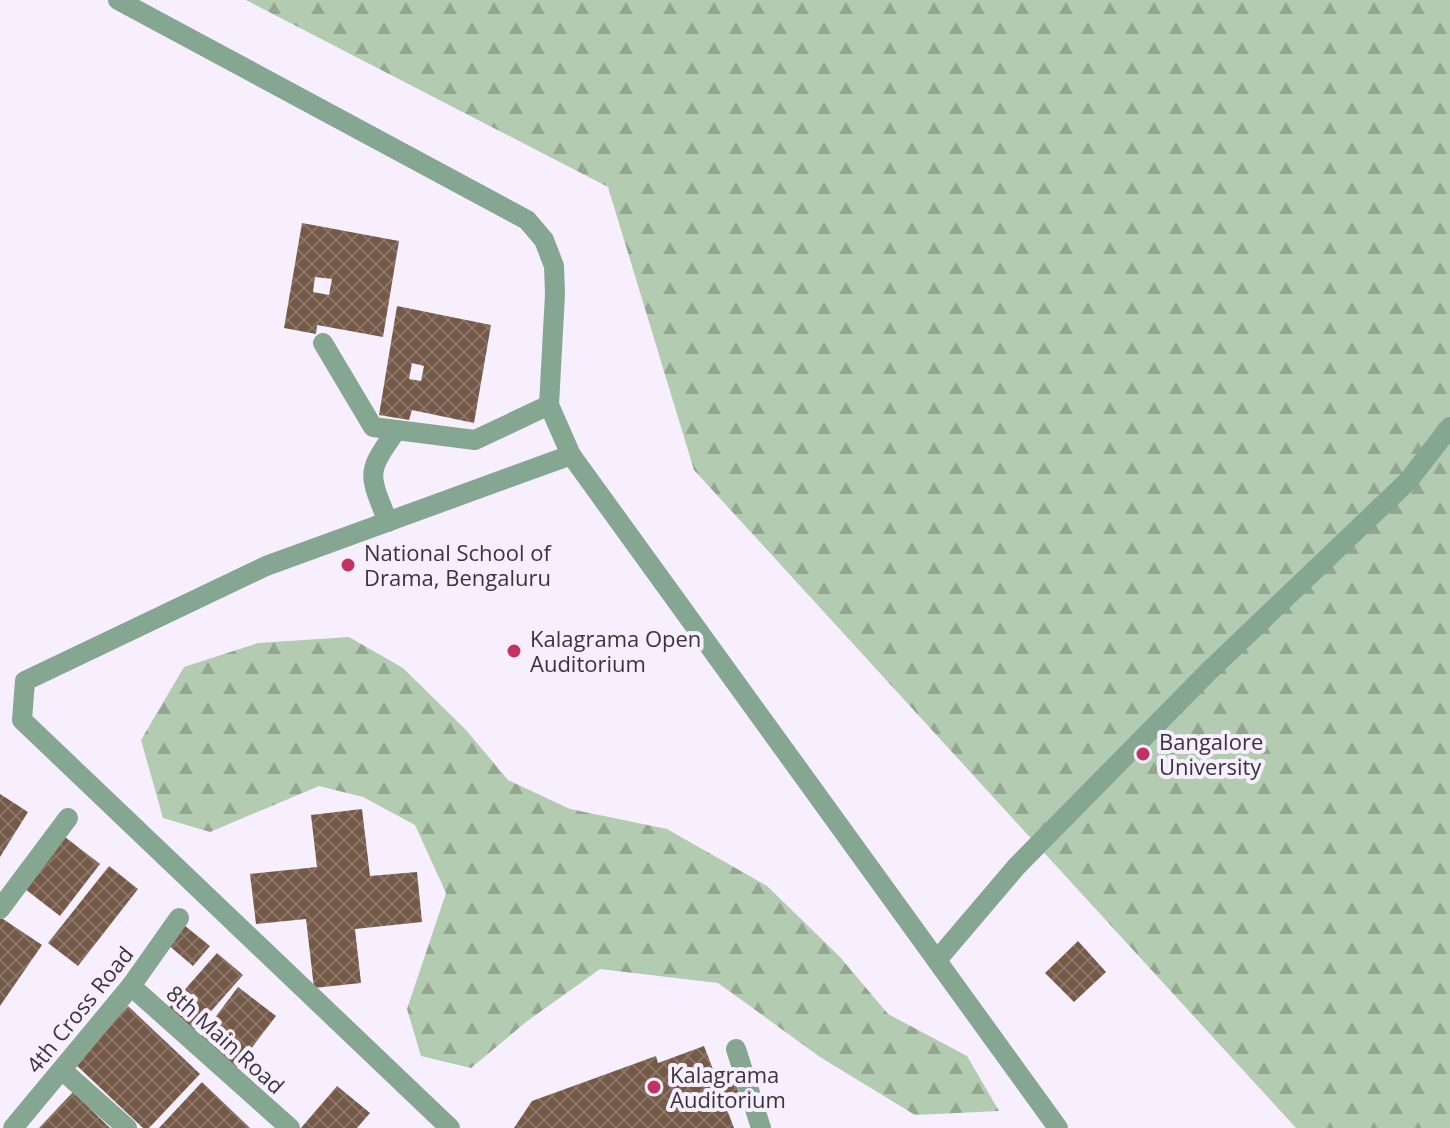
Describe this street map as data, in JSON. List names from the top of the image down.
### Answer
{
  "streets": {
    "street": ["4th Cross Road", "8th Main Road"]
  },
  "crossings": [
    ["4th Cross Road", "8th Main Road"]
  ],
  "places": [
    "National School of Drama, Bengaluru",
    "Kalagrama Open Auditorium",
    "Bangalore University",
    "Kalagrama Auditorium"
  ]
}
